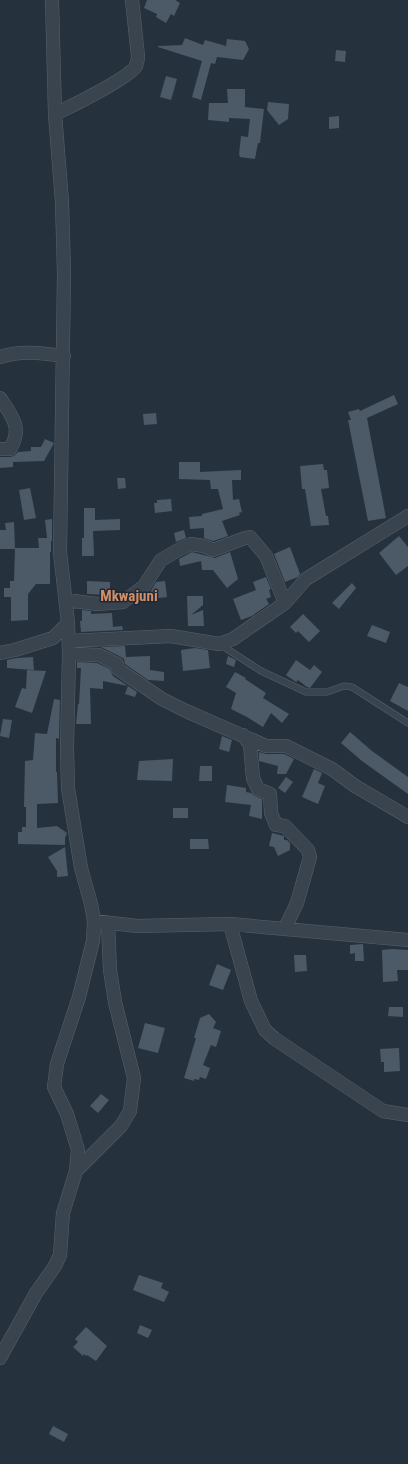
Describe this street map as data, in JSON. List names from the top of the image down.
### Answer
{
  "districts": ["Mkwajuni"]
}
